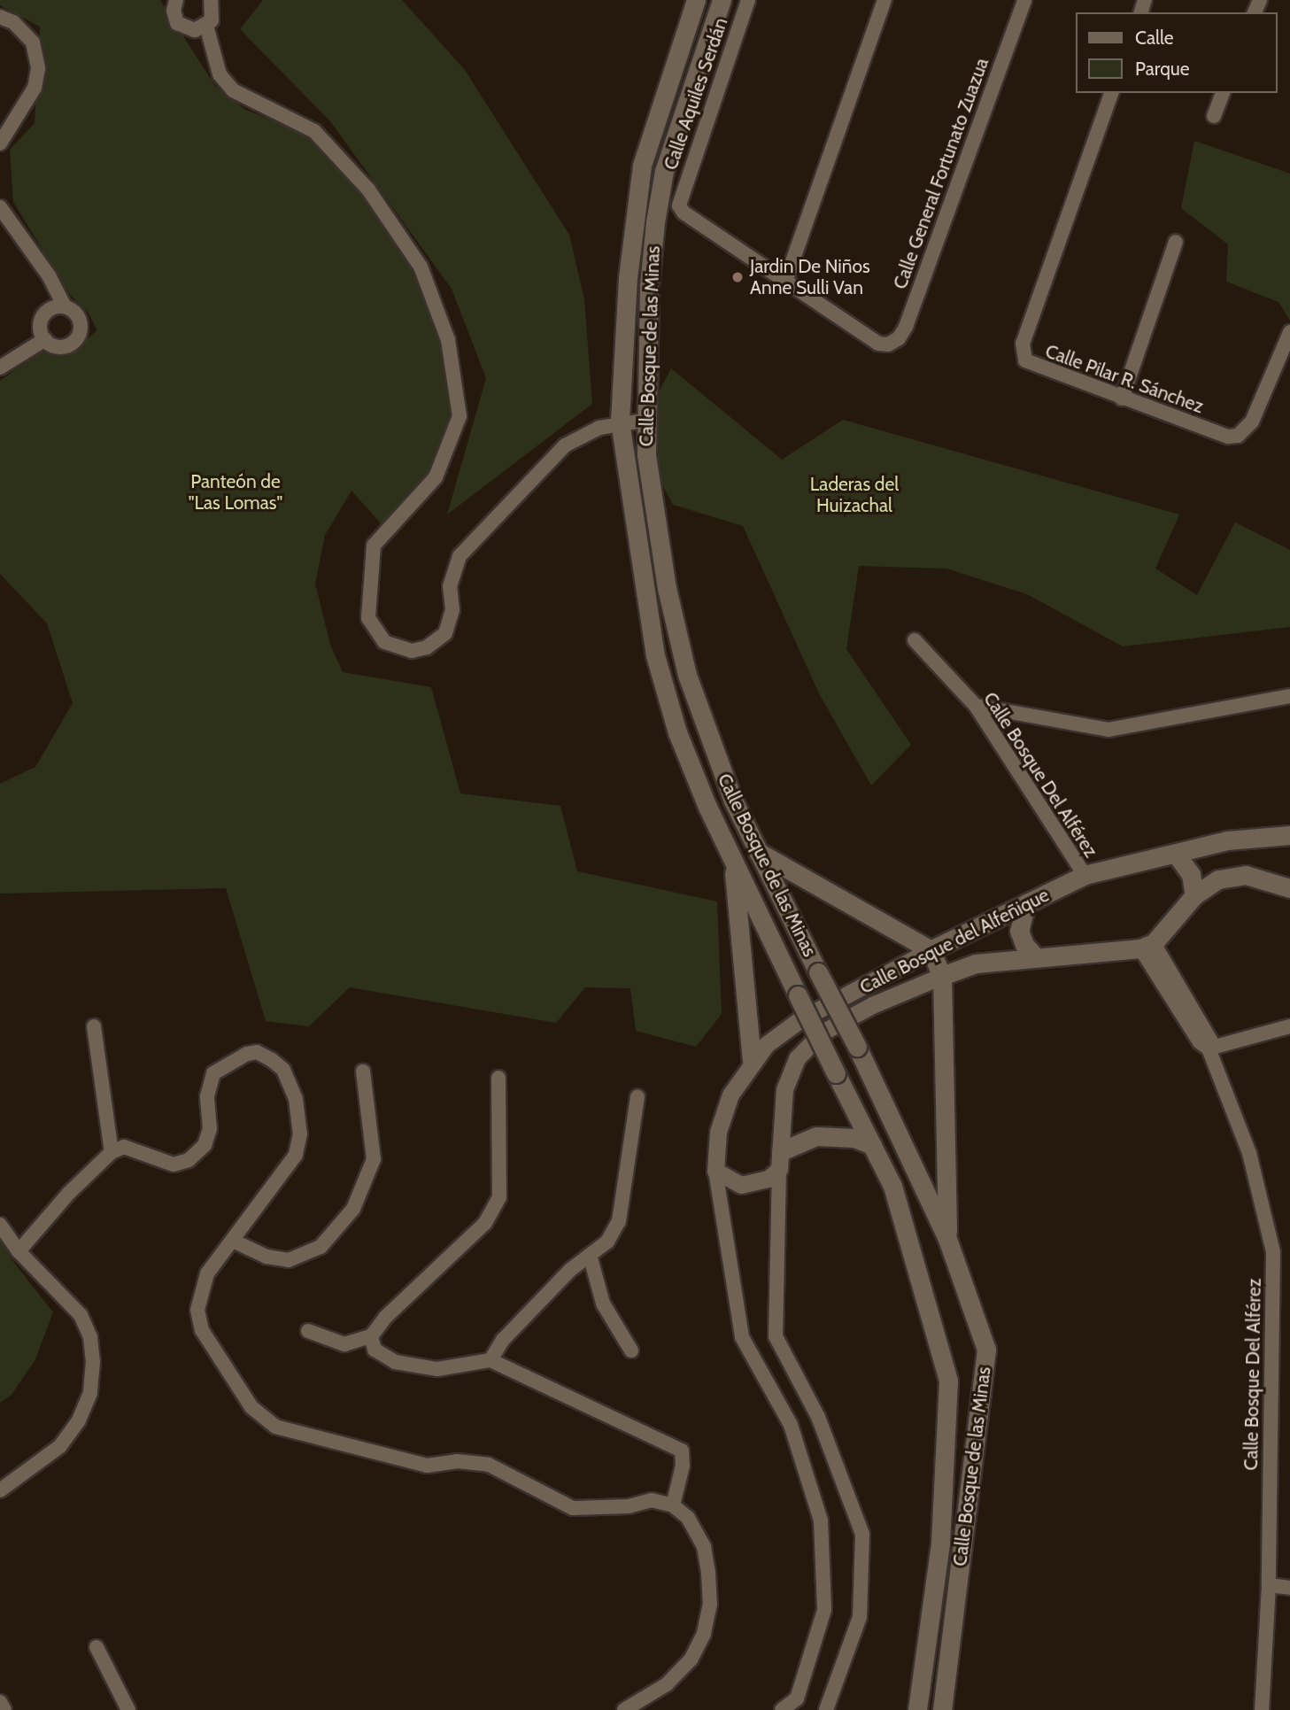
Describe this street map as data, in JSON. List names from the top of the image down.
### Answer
{
  "streets": {
    "main road": ["Calle Bosque de las Minas", "Calle Bosque del Alfeñique"],
    "street": [
      "Calle Aquiles Serdán",
      "Calle General Fortunato Zuazua",
      "Calle Pilar R. Sánchez",
      "Calle Bosque Del Alférez"
    ]
  },
  "crossings": [
    ["Calle Aquiles Serdán", "Calle General Fortunato Zuazua"],
    ["Calle Bosque Del Alférez", "Calle Bosque del Alfeñique"]
  ],
  "parks": ["Panteón de \"Las Lomas\"", "Laderas del Huizachal"],
  "places": ["Jardin De Niños Anne Sulli Van"],
  "legend": ["Calle", "Parque"]
}
